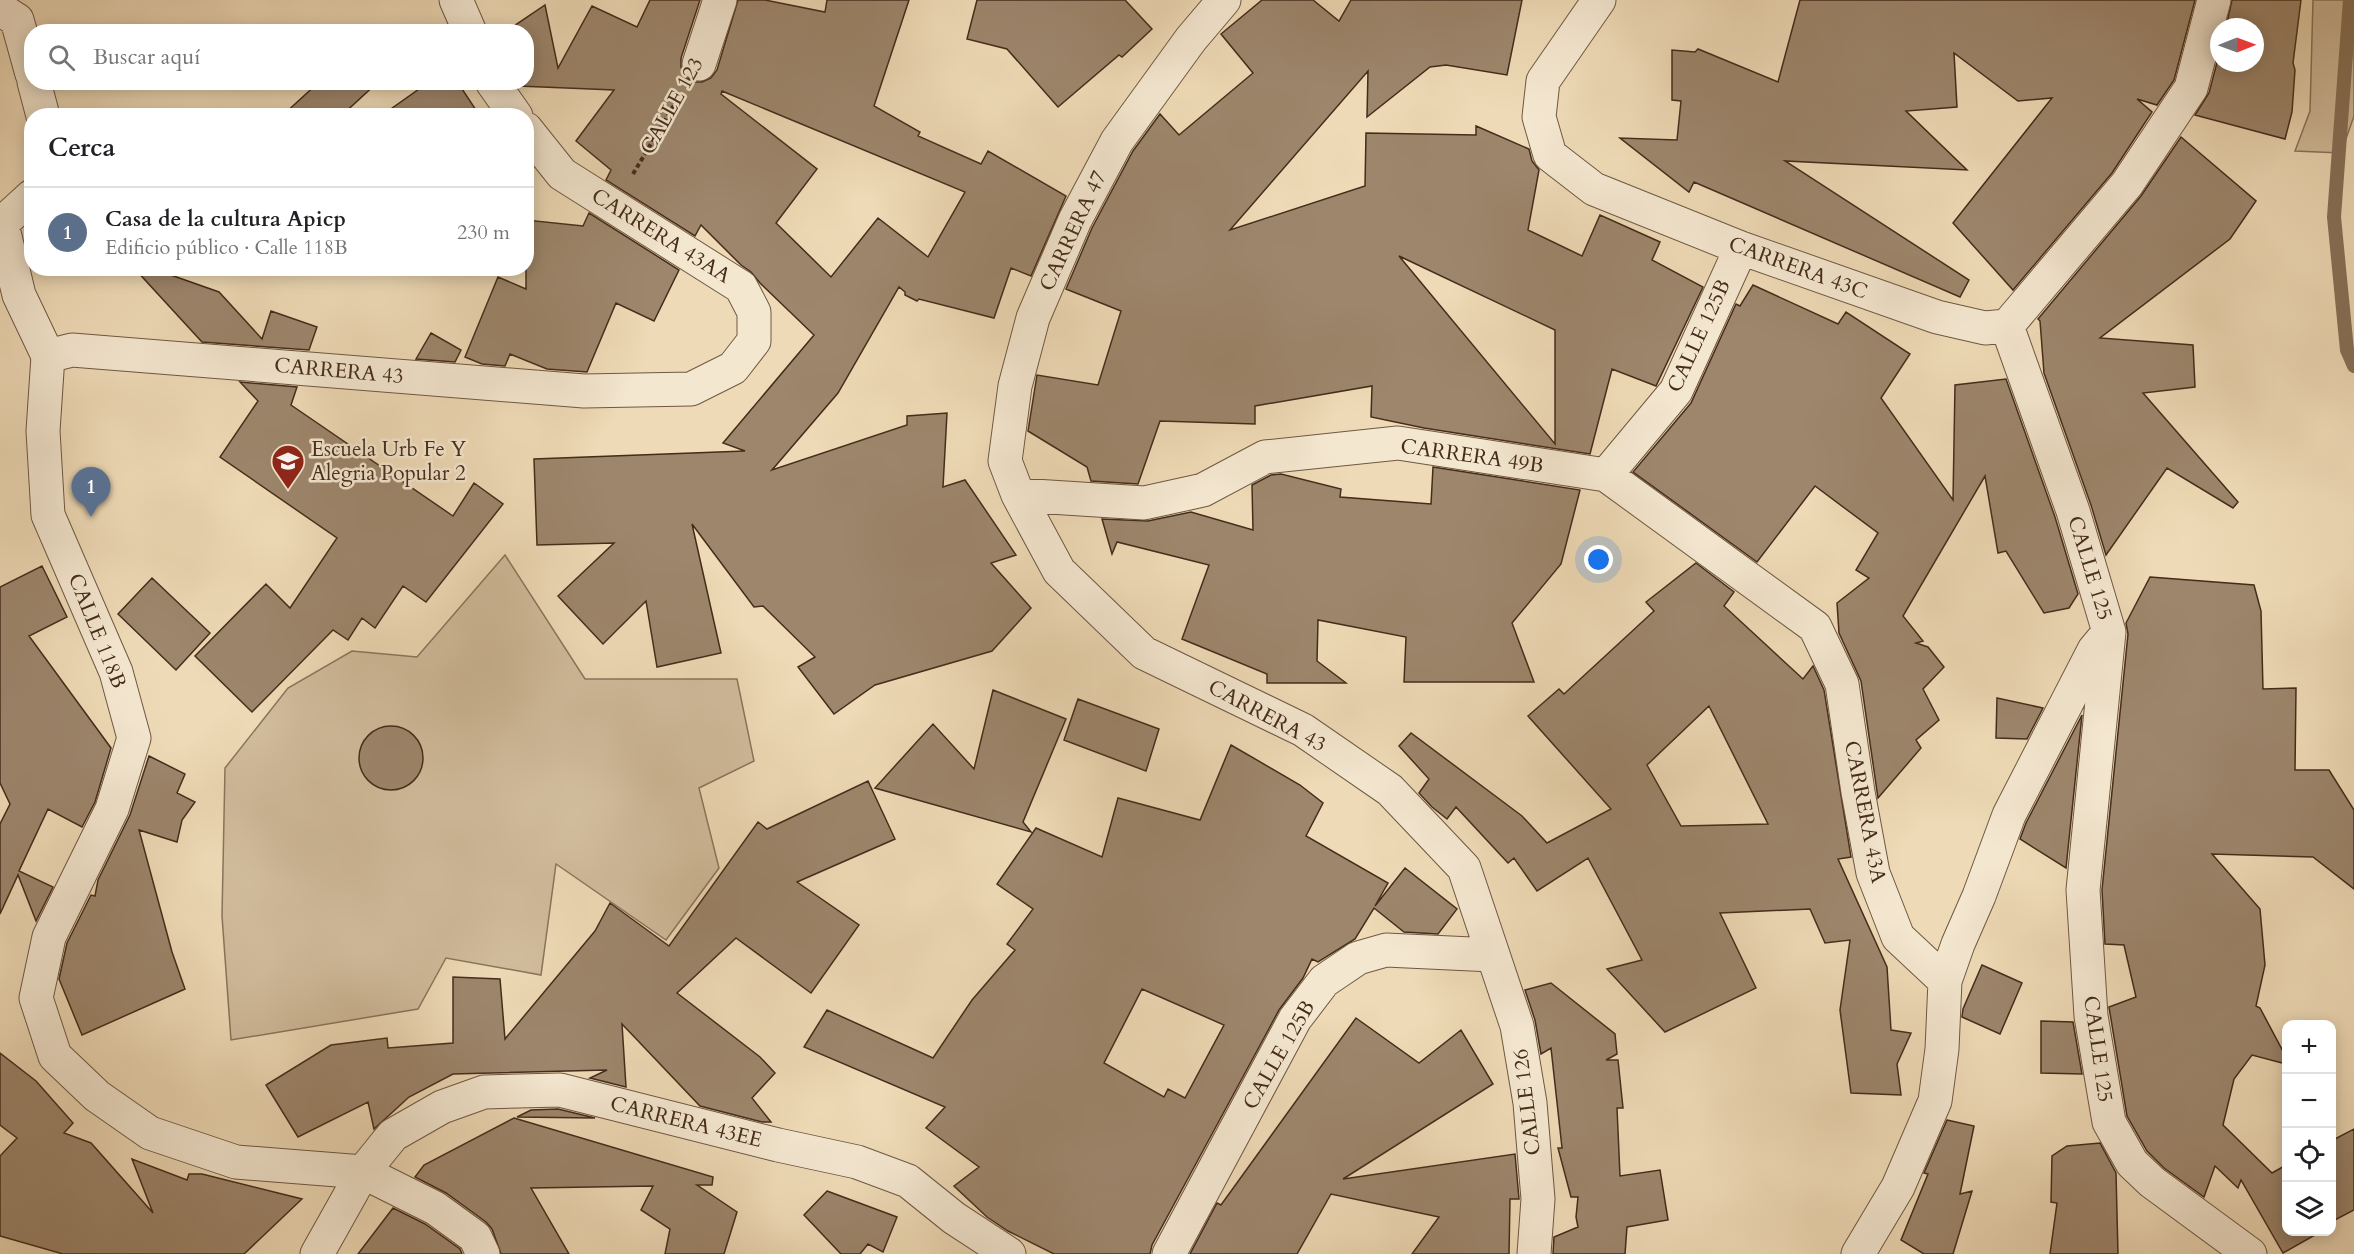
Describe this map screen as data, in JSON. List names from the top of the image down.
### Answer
{
  "streets": {
    "street": [
      "CALLE 123",
      "CARRERA 47",
      "CARRERA 43AA",
      "CARRERA 43C",
      "CALLE 125B",
      "CARRERA 43",
      "CARRERA 49B",
      "CALLE 125",
      "CALLE 118B",
      "CARRERA 43A",
      "CALLE 126",
      "CARRERA 43EE"
    ]
  },
  "crossings": [
    ["CALLE 123", "CARRERA 43AA"],
    ["CARRERA 47", "CARRERA 43"],
    ["CARRERA 47", "CARRERA 49B"],
    ["CARRERA 43AA", "CARRERA 43"],
    ["CARRERA 43C", "CALLE 125B"],
    ["CARRERA 43C", "CALLE 125"],
    ["CALLE 125B", "CARRERA 43"],
    ["CALLE 125B", "CARRERA 49B"],
    ["CALLE 125B", "CALLE 126"],
    ["CARRERA 43", "CARRERA 49B"],
    ["CARRERA 43", "CALLE 118B"],
    ["CARRERA 43", "CALLE 126"],
    ["CARRERA 49B", "CARRERA 43A"],
    ["CALLE 118B", "CARRERA 43EE"]
  ],
  "places": {
    "school or university": ["Escuela Urb Fe Y Alegria Popular 2"]
  },
  "north": "right",
  "page": {
    "search": "Buscar aquí",
    "heading": "Cerca",
    "list": [
      {
        "mark": "1",
        "name": "Casa de la cultura Apicp",
        "note": "Edificio público · Calle 118B",
        "value": "230 m"
      }
    ],
    "pins": "1",
    "map_buttons": ["+", "−"]
  }
}
